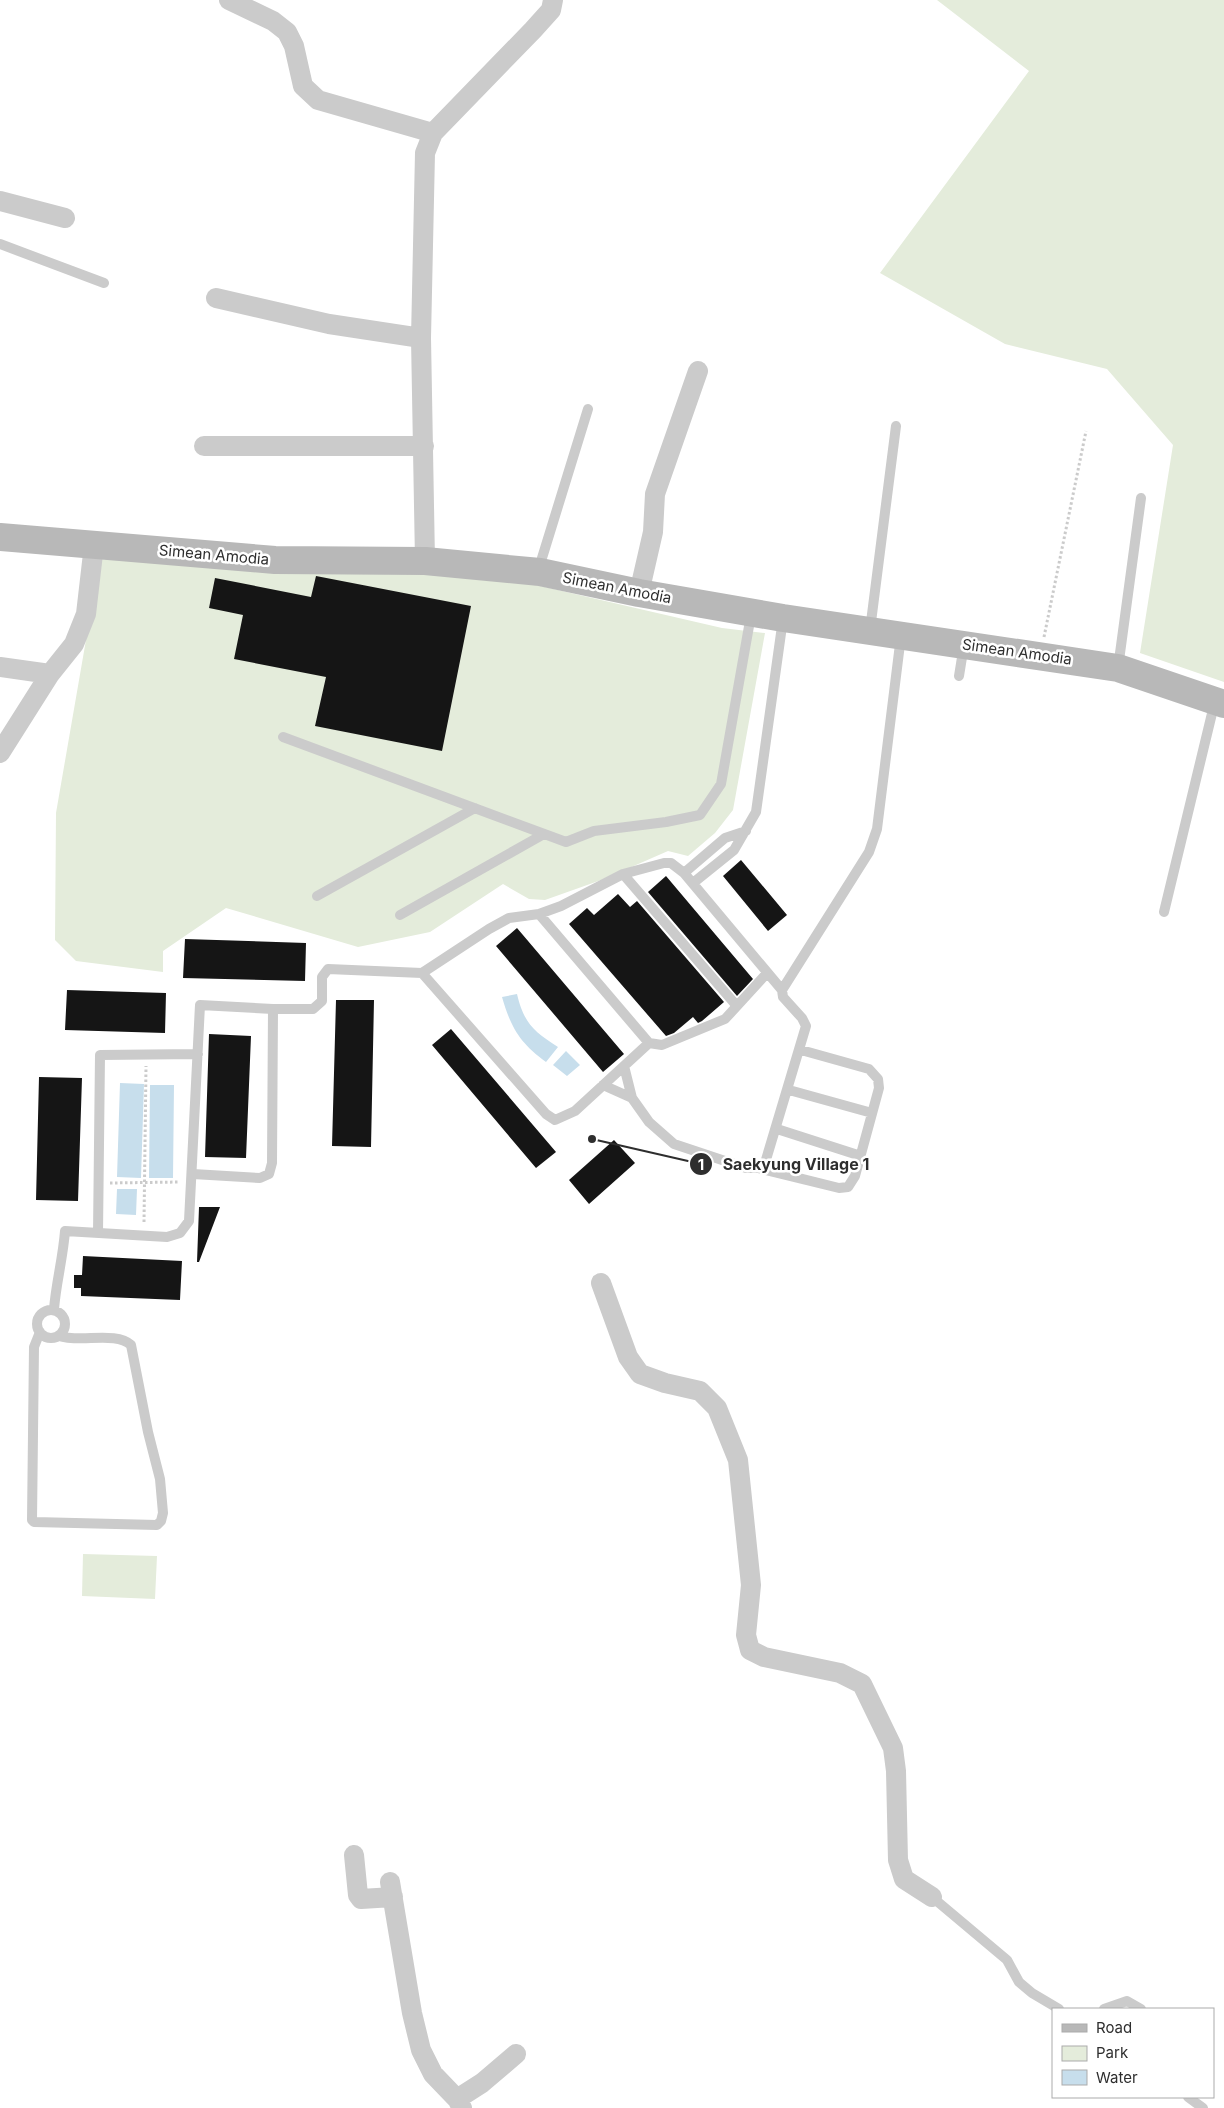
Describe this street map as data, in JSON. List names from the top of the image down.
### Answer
{
  "streets": {
    "street": ["Simean Amodia"]
  },
  "places": ["Saekyung Village 1"],
  "legend": ["Road", "Park", "Water"]
}
